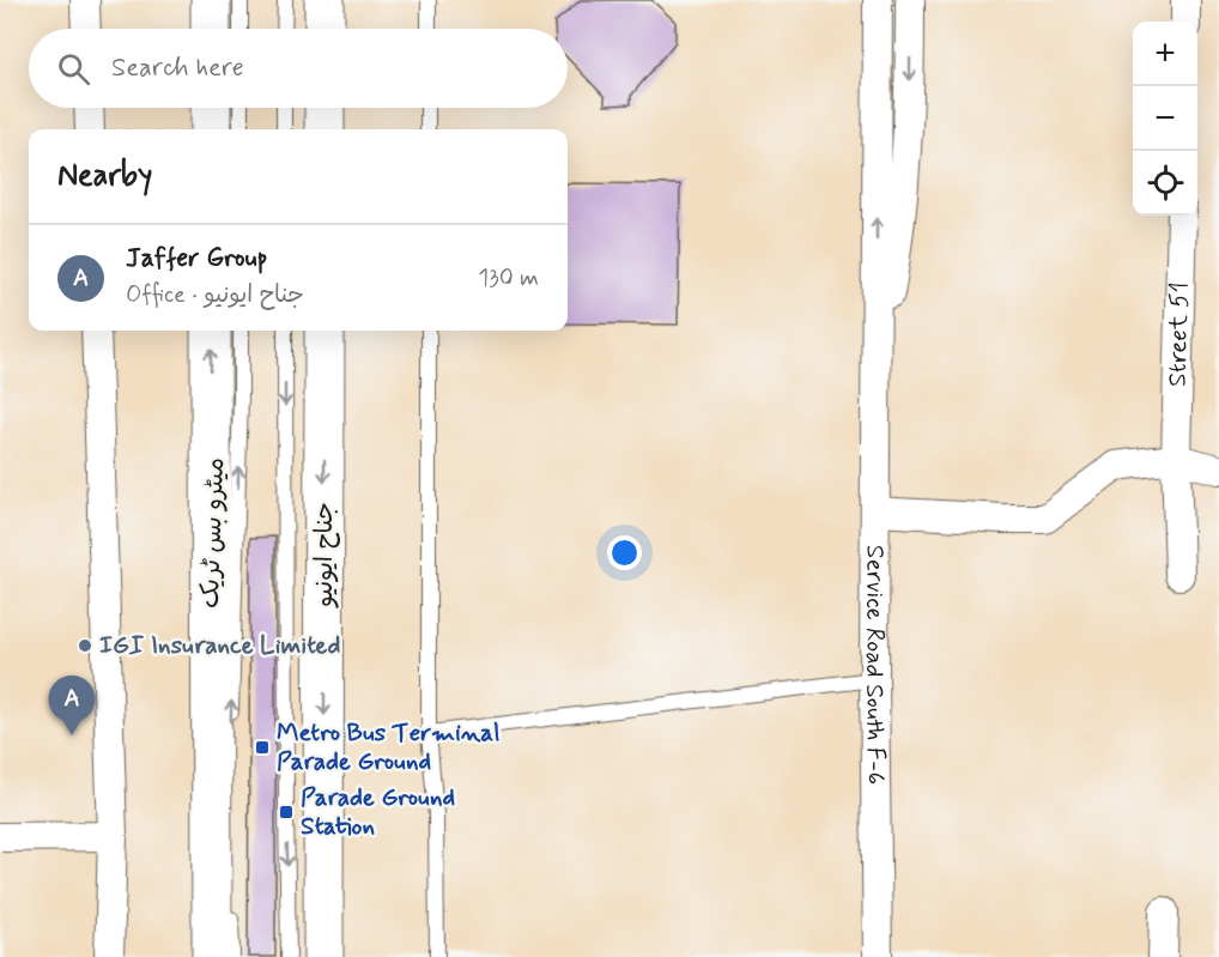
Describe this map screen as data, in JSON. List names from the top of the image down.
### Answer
{
  "streets": {
    "main road": ["جناح ایونیو"],
    "street": ["Street 51", "Service Road South F-6"],
    "lane": ["میٹرو بس ٹریک"]
  },
  "places": {
    "other": ["IGI Insurance Limited"],
    "transit": ["Metro Bus Terminal Parade Ground", "Parade Ground Station"]
  },
  "page": {
    "map_buttons": ["+", "−"],
    "search": "Search here",
    "heading": "Nearby",
    "list": [
      {
        "mark": "A",
        "name": "Jaffer Group",
        "note": "Office · جناح ایونیو",
        "value": "130 m"
      }
    ],
    "pins": "A"
  }
}
